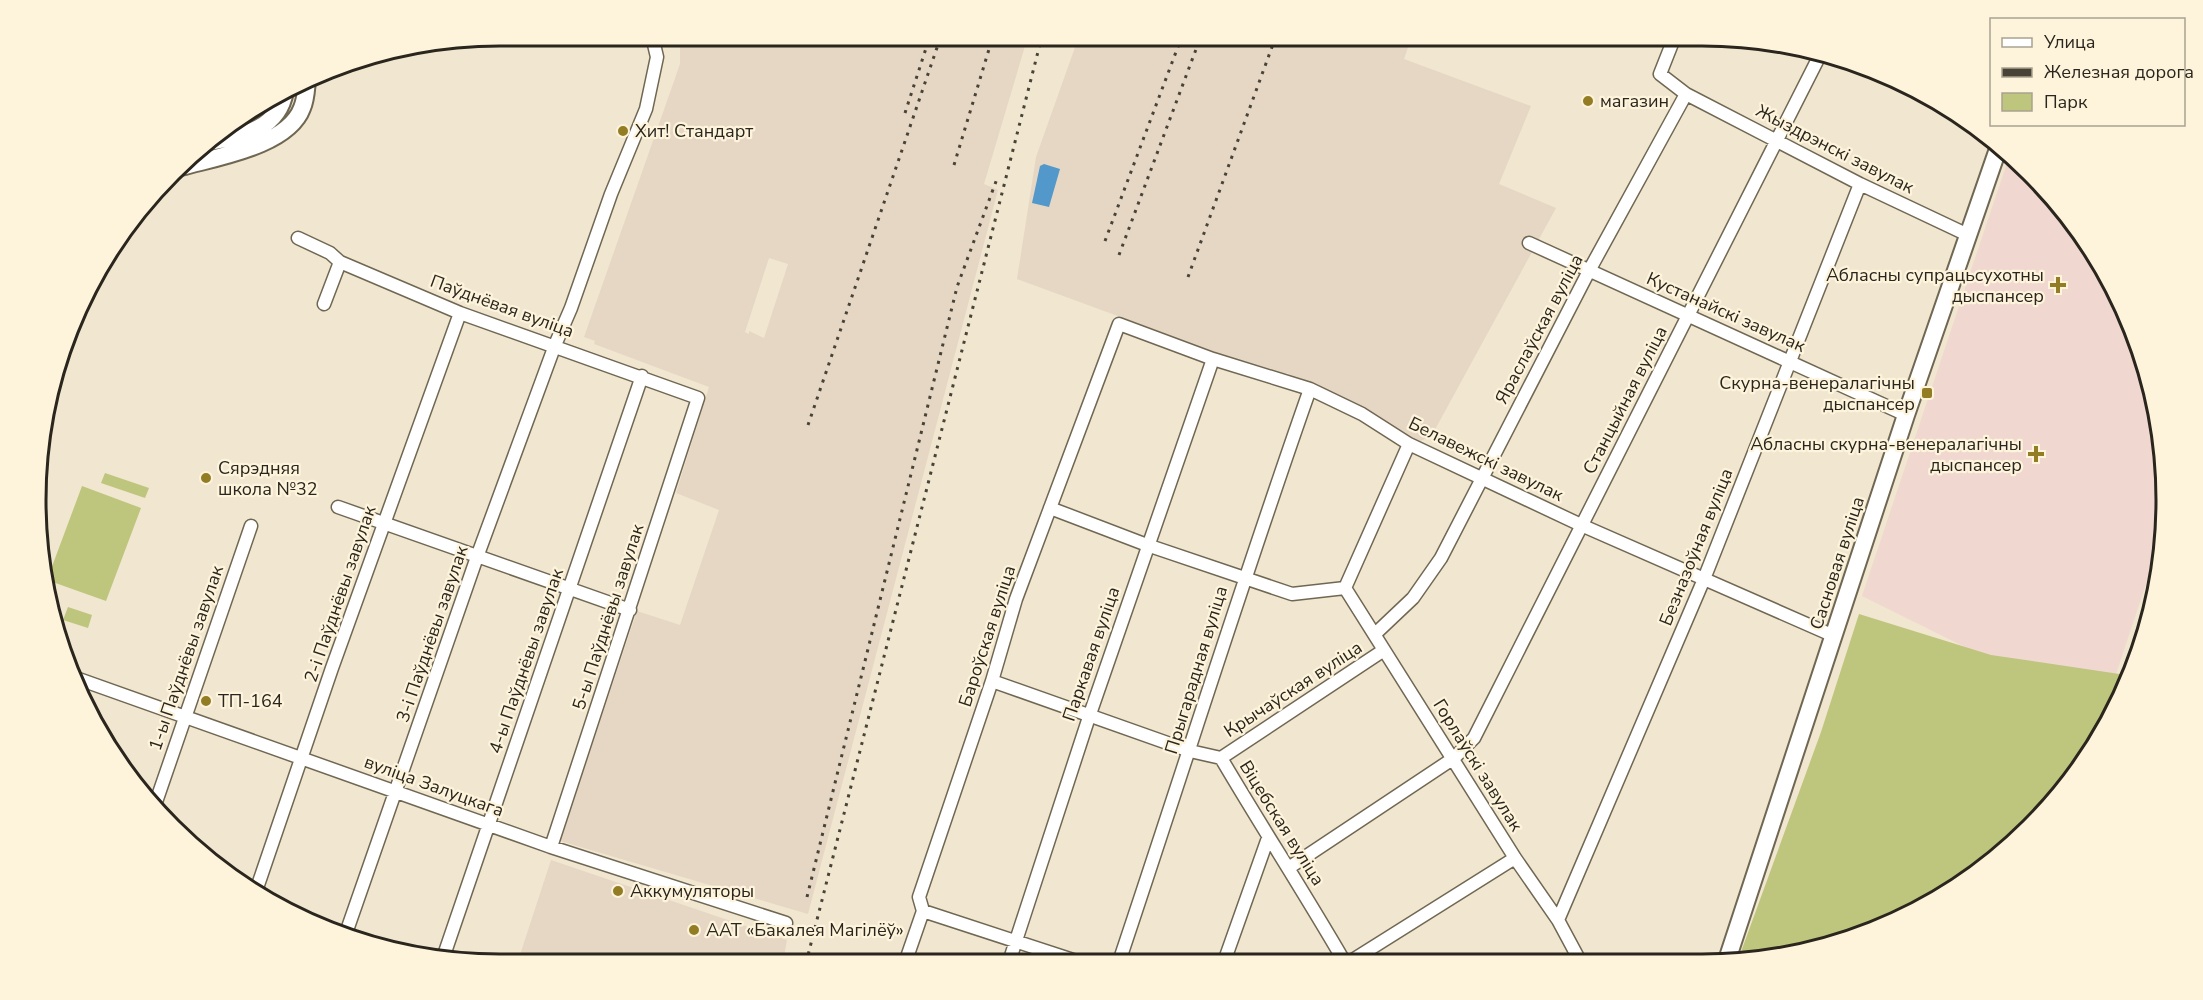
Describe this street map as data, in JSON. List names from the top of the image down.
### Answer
{
  "streets": {
    "main road": ["Сасновая вуліца"],
    "street": [
      "Жыздрэнскі завулак",
      "Паўднёвая вуліца",
      "Кустанайскі завулак",
      "Яраслаўская вуліца",
      "Станцыйная вуліца",
      "Белавежскі завулак",
      "Безназоўная вуліца",
      "2-і Паўднёвы завулак",
      "5-ы Паўднёвы завулак",
      "3-і Паўднёвы завулак",
      "Бароўская вуліца",
      "Паркавая вуліца",
      "1-ы Паўднёвы завулак",
      "4-ы Паўднёвы завулак",
      "Прыгарадная вуліца",
      "Крычаўская вуліца",
      "Горлаўскі завулак",
      "вуліца Залуцкага",
      "Віцебская вуліца"
    ]
  },
  "crossings": [
    ["Жыздрэнскі завулак", "Яраслаўская вуліца"],
    ["Жыздрэнскі завулак", "Станцыйная вуліца"],
    ["Жыздрэнскі завулак", "Безназоўная вуліца"],
    ["Жыздрэнскі завулак", "Сасновая вуліца"],
    ["Паўднёвая вуліца", "2-і Паўднёвы завулак"],
    ["Паўднёвая вуліца", "5-ы Паўднёвы завулак"],
    ["Паўднёвая вуліца", "3-і Паўднёвы завулак"],
    ["Паўднёвая вуліца", "4-ы Паўднёвы завулак"],
    ["Кустанайскі завулак", "Яраслаўская вуліца"],
    ["Кустанайскі завулак", "Станцыйная вуліца"],
    ["Кустанайскі завулак", "Безназоўная вуліца"],
    ["Кустанайскі завулак", "Сасновая вуліца"],
    ["Яраслаўская вуліца", "Белавежскі завулак"],
    ["Яраслаўская вуліца", "Горлаўскі завулак"],
    ["Станцыйная вуліца", "Белавежскі завулак"],
    ["Станцыйная вуліца", "Горлаўскі завулак"],
    ["Станцыйная вуліца", "Віцебская вуліца"],
    ["Белавежскі завулак", "Безназоўная вуліца"],
    ["Белавежскі завулак", "Сасновая вуліца"],
    ["Белавежскі завулак", "Бароўская вуліца"],
    ["Белавежскі завулак", "Паркавая вуліца"],
    ["Белавежскі завулак", "Прыгарадная вуліца"],
    ["Безназоўная вуліца", "Горлаўскі завулак"],
    ["2-і Паўднёвы завулак", "вуліца Залуцкага"],
    ["5-ы Паўднёвы завулак", "вуліца Залуцкага"],
    ["3-і Паўднёвы завулак", "вуліца Залуцкага"],
    ["Бароўская вуліца", "Віцебская вуліца"],
    ["Паркавая вуліца", "Віцебская вуліца"],
    ["1-ы Паўднёвы завулак", "вуліца Залуцкага"],
    ["4-ы Паўднёвы завулак", "вуліца Залуцкага"],
    ["Прыгарадная вуліца", "Віцебская вуліца"],
    ["Крычаўская вуліца", "Горлаўскі завулак"],
    ["Крычаўская вуліца", "Віцебская вуліца"]
  ],
  "places": {
    "other": [
      "магазин",
      "Хит! Стандарт",
      "Сярэдняя школа №32",
      "ТП-164",
      "Аккумуляторы",
      "ААТ «Бакалея Магілёў»"
    ],
    "health": ["Абласны супрацьсухотны дыспансер", "Абласны скурна-венералагічны дыспансер"],
    "transit": ["Скурна-венералагічны дыспансер"]
  },
  "legend": ["Улица", "Железная дорога", "Парк"]
}
